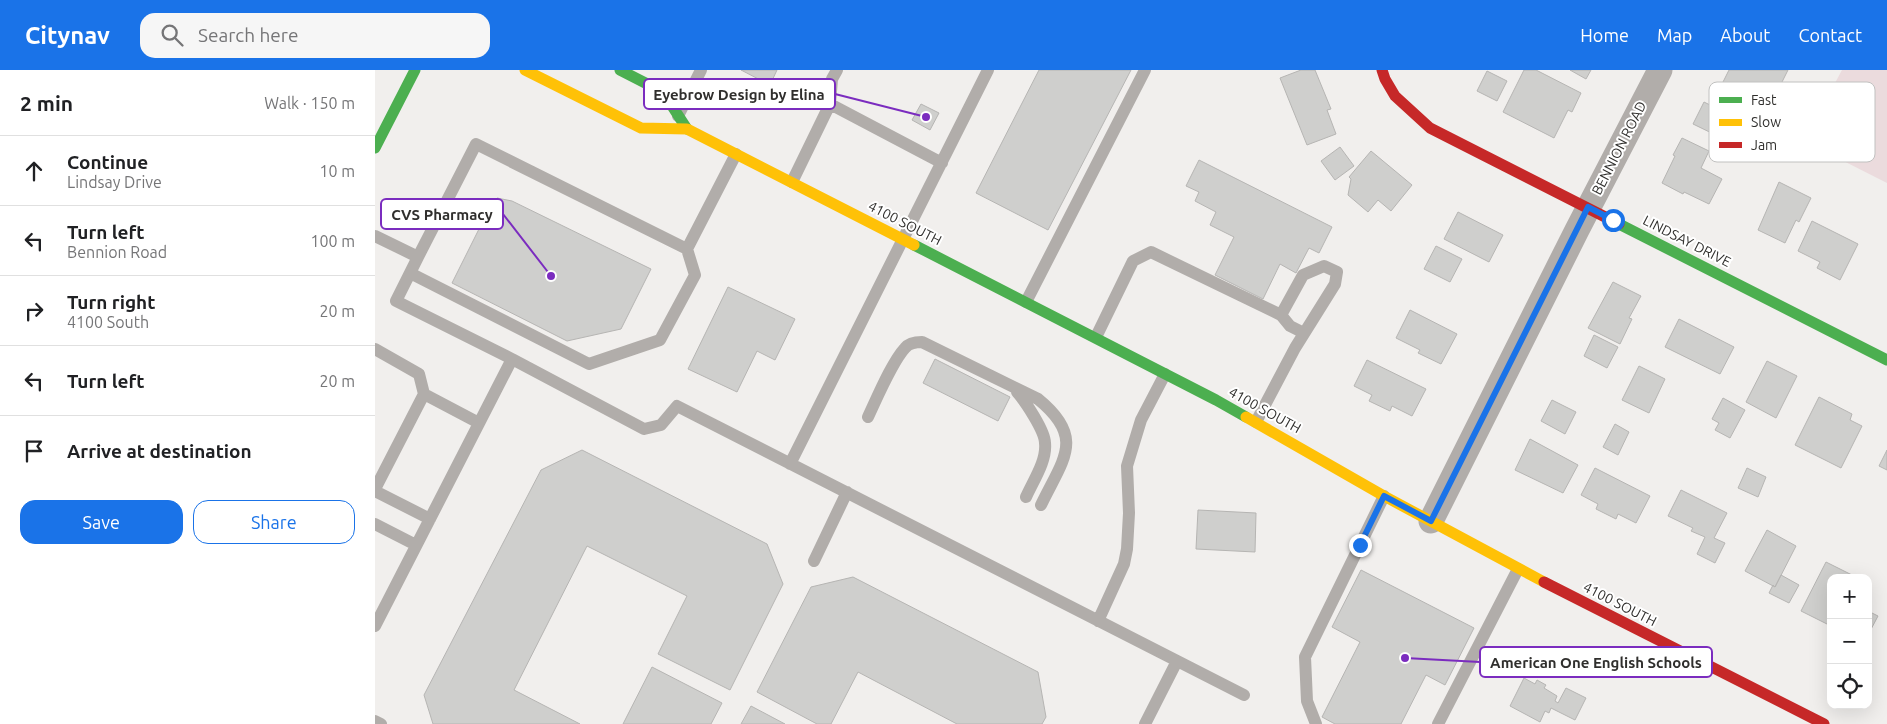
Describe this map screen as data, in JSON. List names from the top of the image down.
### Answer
{
  "streets": {
    "main road": ["4100 SOUTH", "LINDSAY DRIVE"],
    "street": ["BENNION ROAD"]
  },
  "crossings": [
    ["BENNION ROAD", "4100 SOUTH"],
    ["BENNION ROAD", "LINDSAY DRIVE"]
  ],
  "places": ["Eyebrow Design by Elina", "CVS Pharmacy", "American One English Schools"],
  "legend": ["Fast", "Slow", "Jam"],
  "page": {
    "header": "Citynav",
    "search": "Search here",
    "nav": [
      "Home",
      "Map",
      "About",
      "Contact"
    ],
    "heading": ["2 min", "Walk · 150 m"],
    "list": [
      ["Continue", "Lindsay Drive", "10 m"],
      ["Turn left", "Bennion Road", "100 m"],
      ["Turn right", "4100 South", "20 m"],
      ["Turn left", "20 m"],
      "Arrive at destination"
    ],
    "buttons": ["Save", "Share"],
    "map_buttons": ["+", "−"]
  }
}
